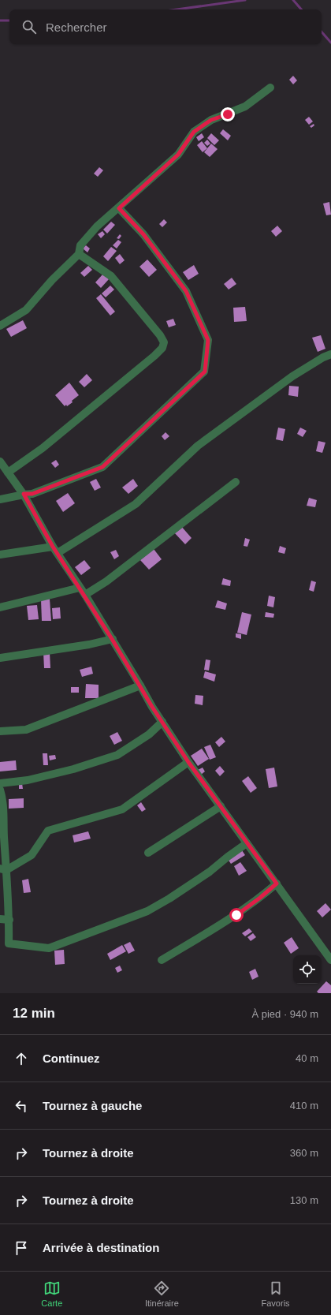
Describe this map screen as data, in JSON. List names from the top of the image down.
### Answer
{
  "page": {
    "search": "Rechercher",
    "heading": ["12 min", "À pied · 940 m"],
    "list": [
      ["Continuez", "40 m"],
      ["Tournez à gauche", "410 m"],
      ["Tournez à droite", "360 m"],
      ["Tournez à droite", "130 m"],
      "Arrivée à destination"
    ],
    "nav": ["Carte", "Itinéraire", "Favoris"]
  }
}
